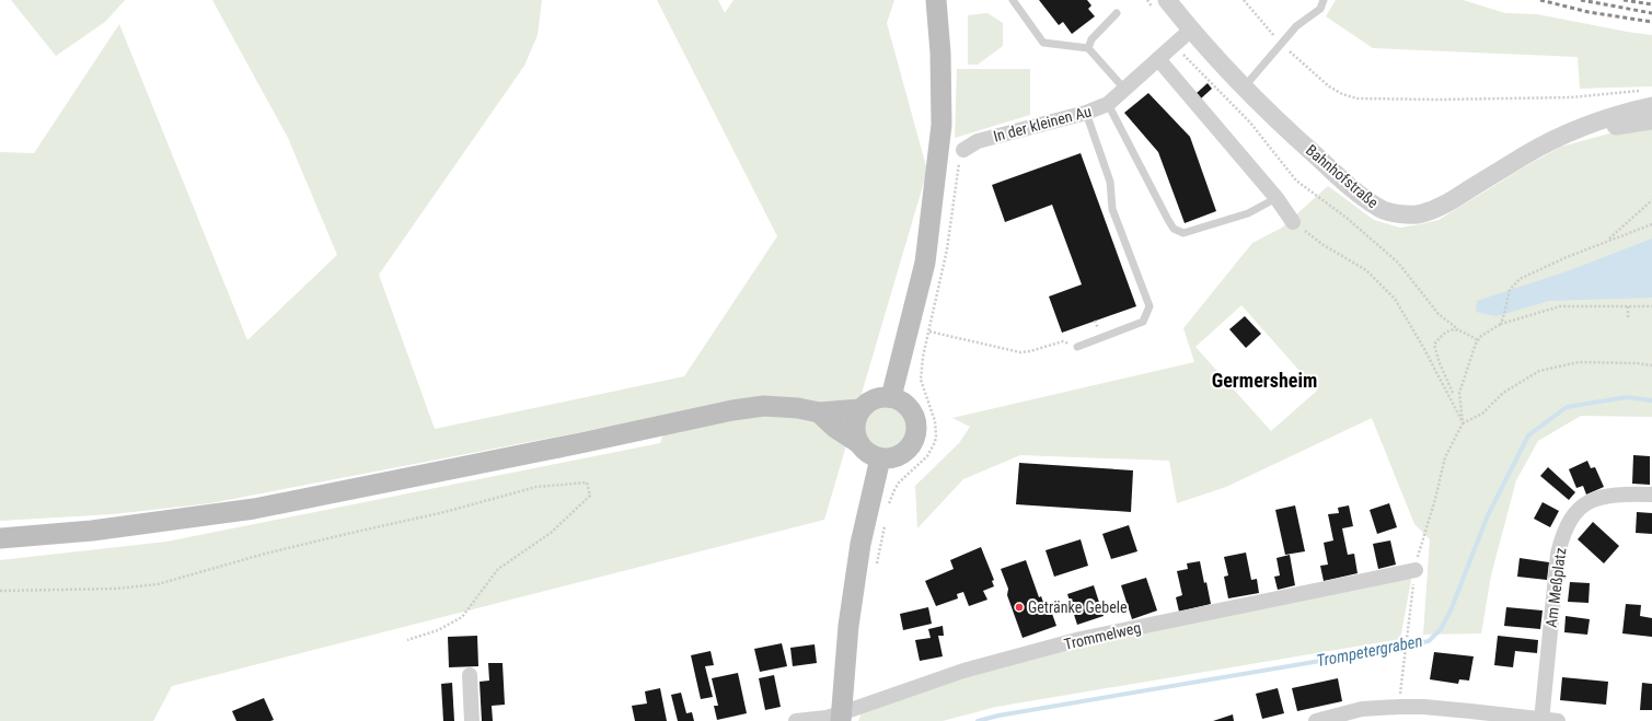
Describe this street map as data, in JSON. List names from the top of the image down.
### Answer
{
  "streets": {
    "street": [
      "In der kleinen Au",
      "Bahnhofstraße",
      "Am Meßplatz",
      "Trommelweg"
    ]
  },
  "crossings": [
    ["In der kleinen Au", "Bahnhofstraße"]
  ],
  "districts": ["Germersheim"],
  "water": ["Trompetergraben"],
  "places": ["Getränke Gebele"]
}
